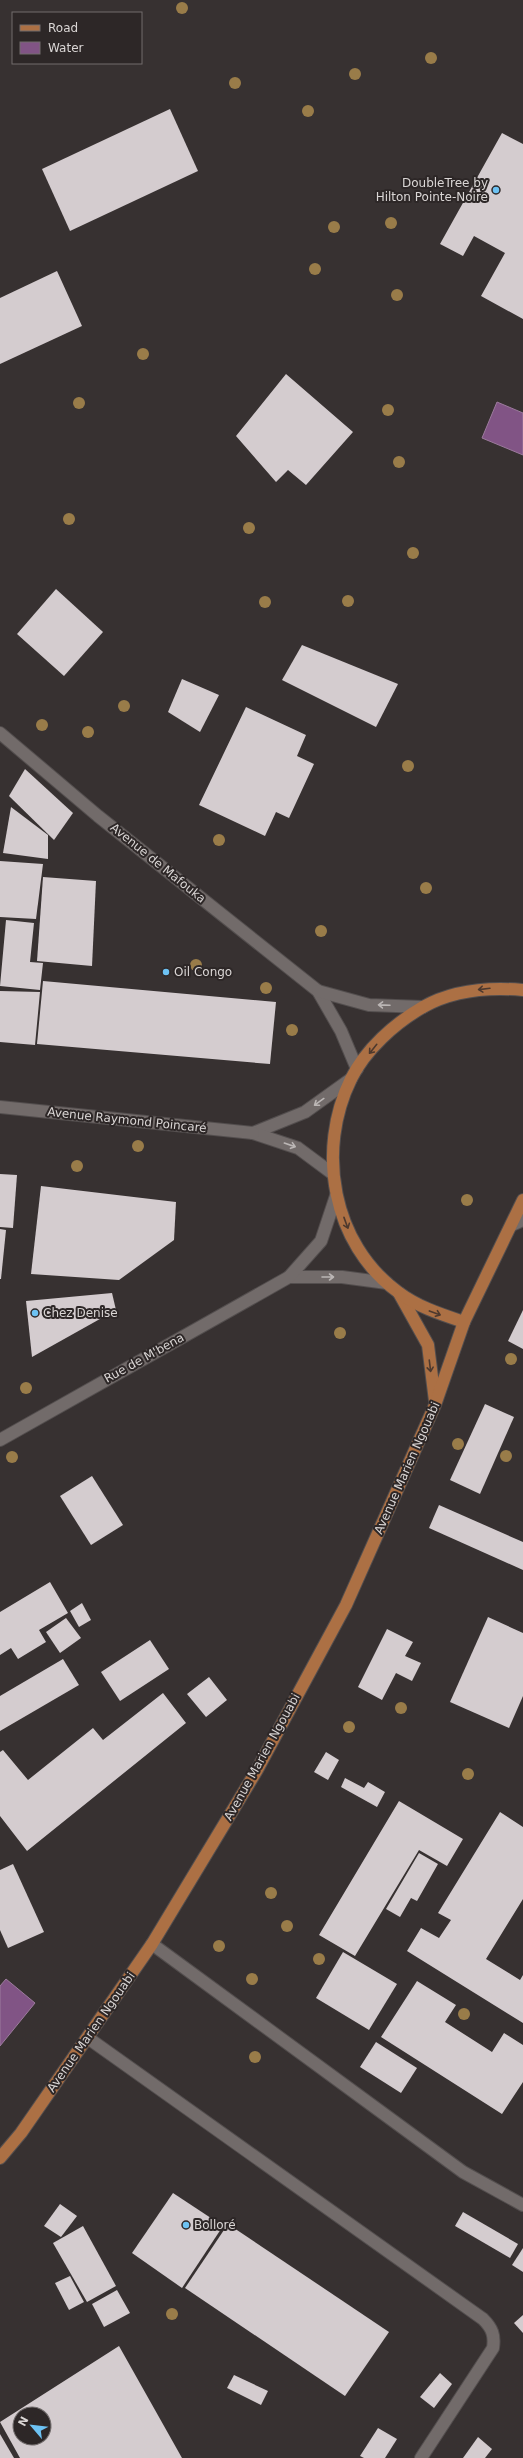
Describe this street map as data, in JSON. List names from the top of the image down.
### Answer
{
  "streets": {
    "main road": ["Avenue Marien Ngouabi"],
    "street": ["Avenue de Mafouka", "Avenue Raymond Poincaré", "Rue de M'bena"]
  },
  "places": [
    "DoubleTree by Hilton Pointe-Noire",
    "Oil Congo",
    "Chez Denise",
    "Bolloré"
  ],
  "legend": ["Road", "Water"],
  "north": "top left"
}
